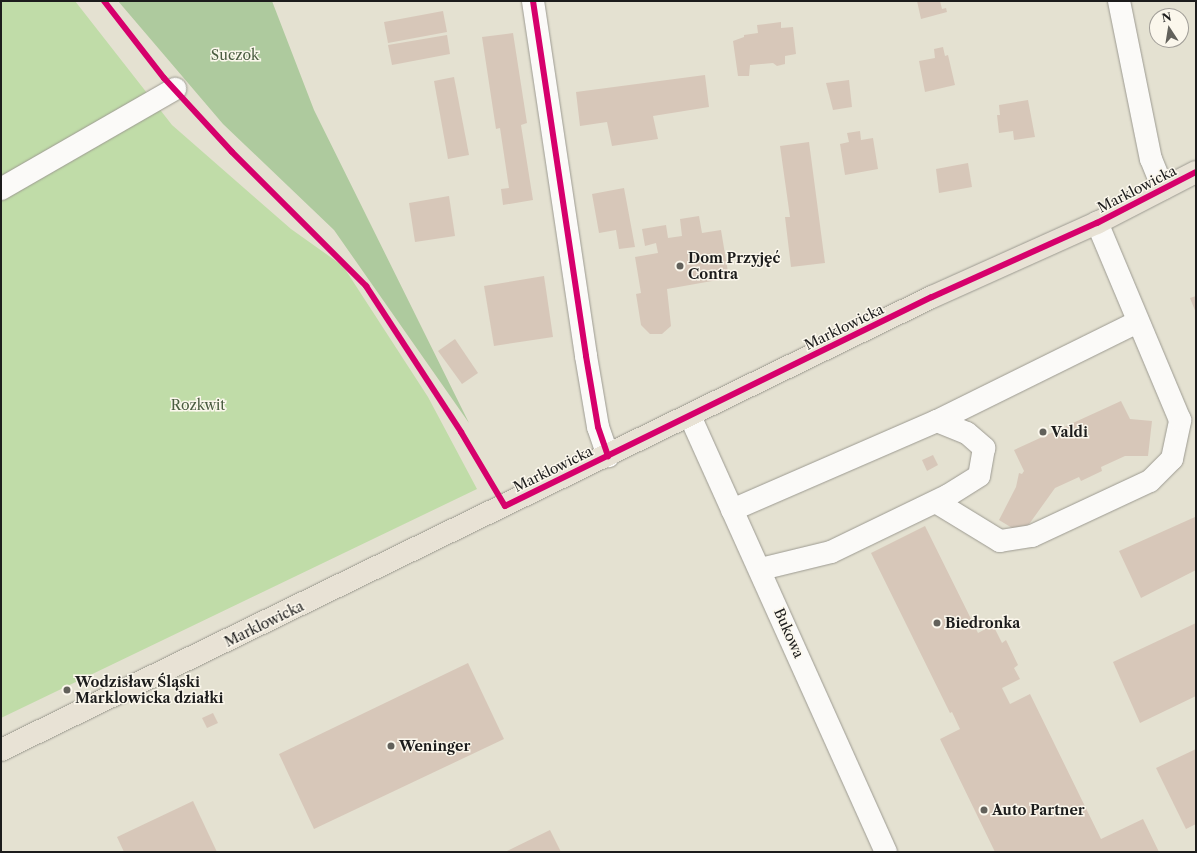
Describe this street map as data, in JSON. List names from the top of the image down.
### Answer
{
  "streets": {
    "main road": ["Marklowicka"],
    "lane": ["Bukowa"]
  },
  "crossings": [
    ["Marklowicka", "Bukowa"]
  ],
  "parks": ["Suczok", "Rozkwit"],
  "places": [
    "Dom Przyjęć Contra",
    "Valdi",
    "Biedronka",
    "Wodzisław Śląski Marklowicka działki",
    "Weninger",
    "Auto Partner"
  ],
  "north": "top"
}
